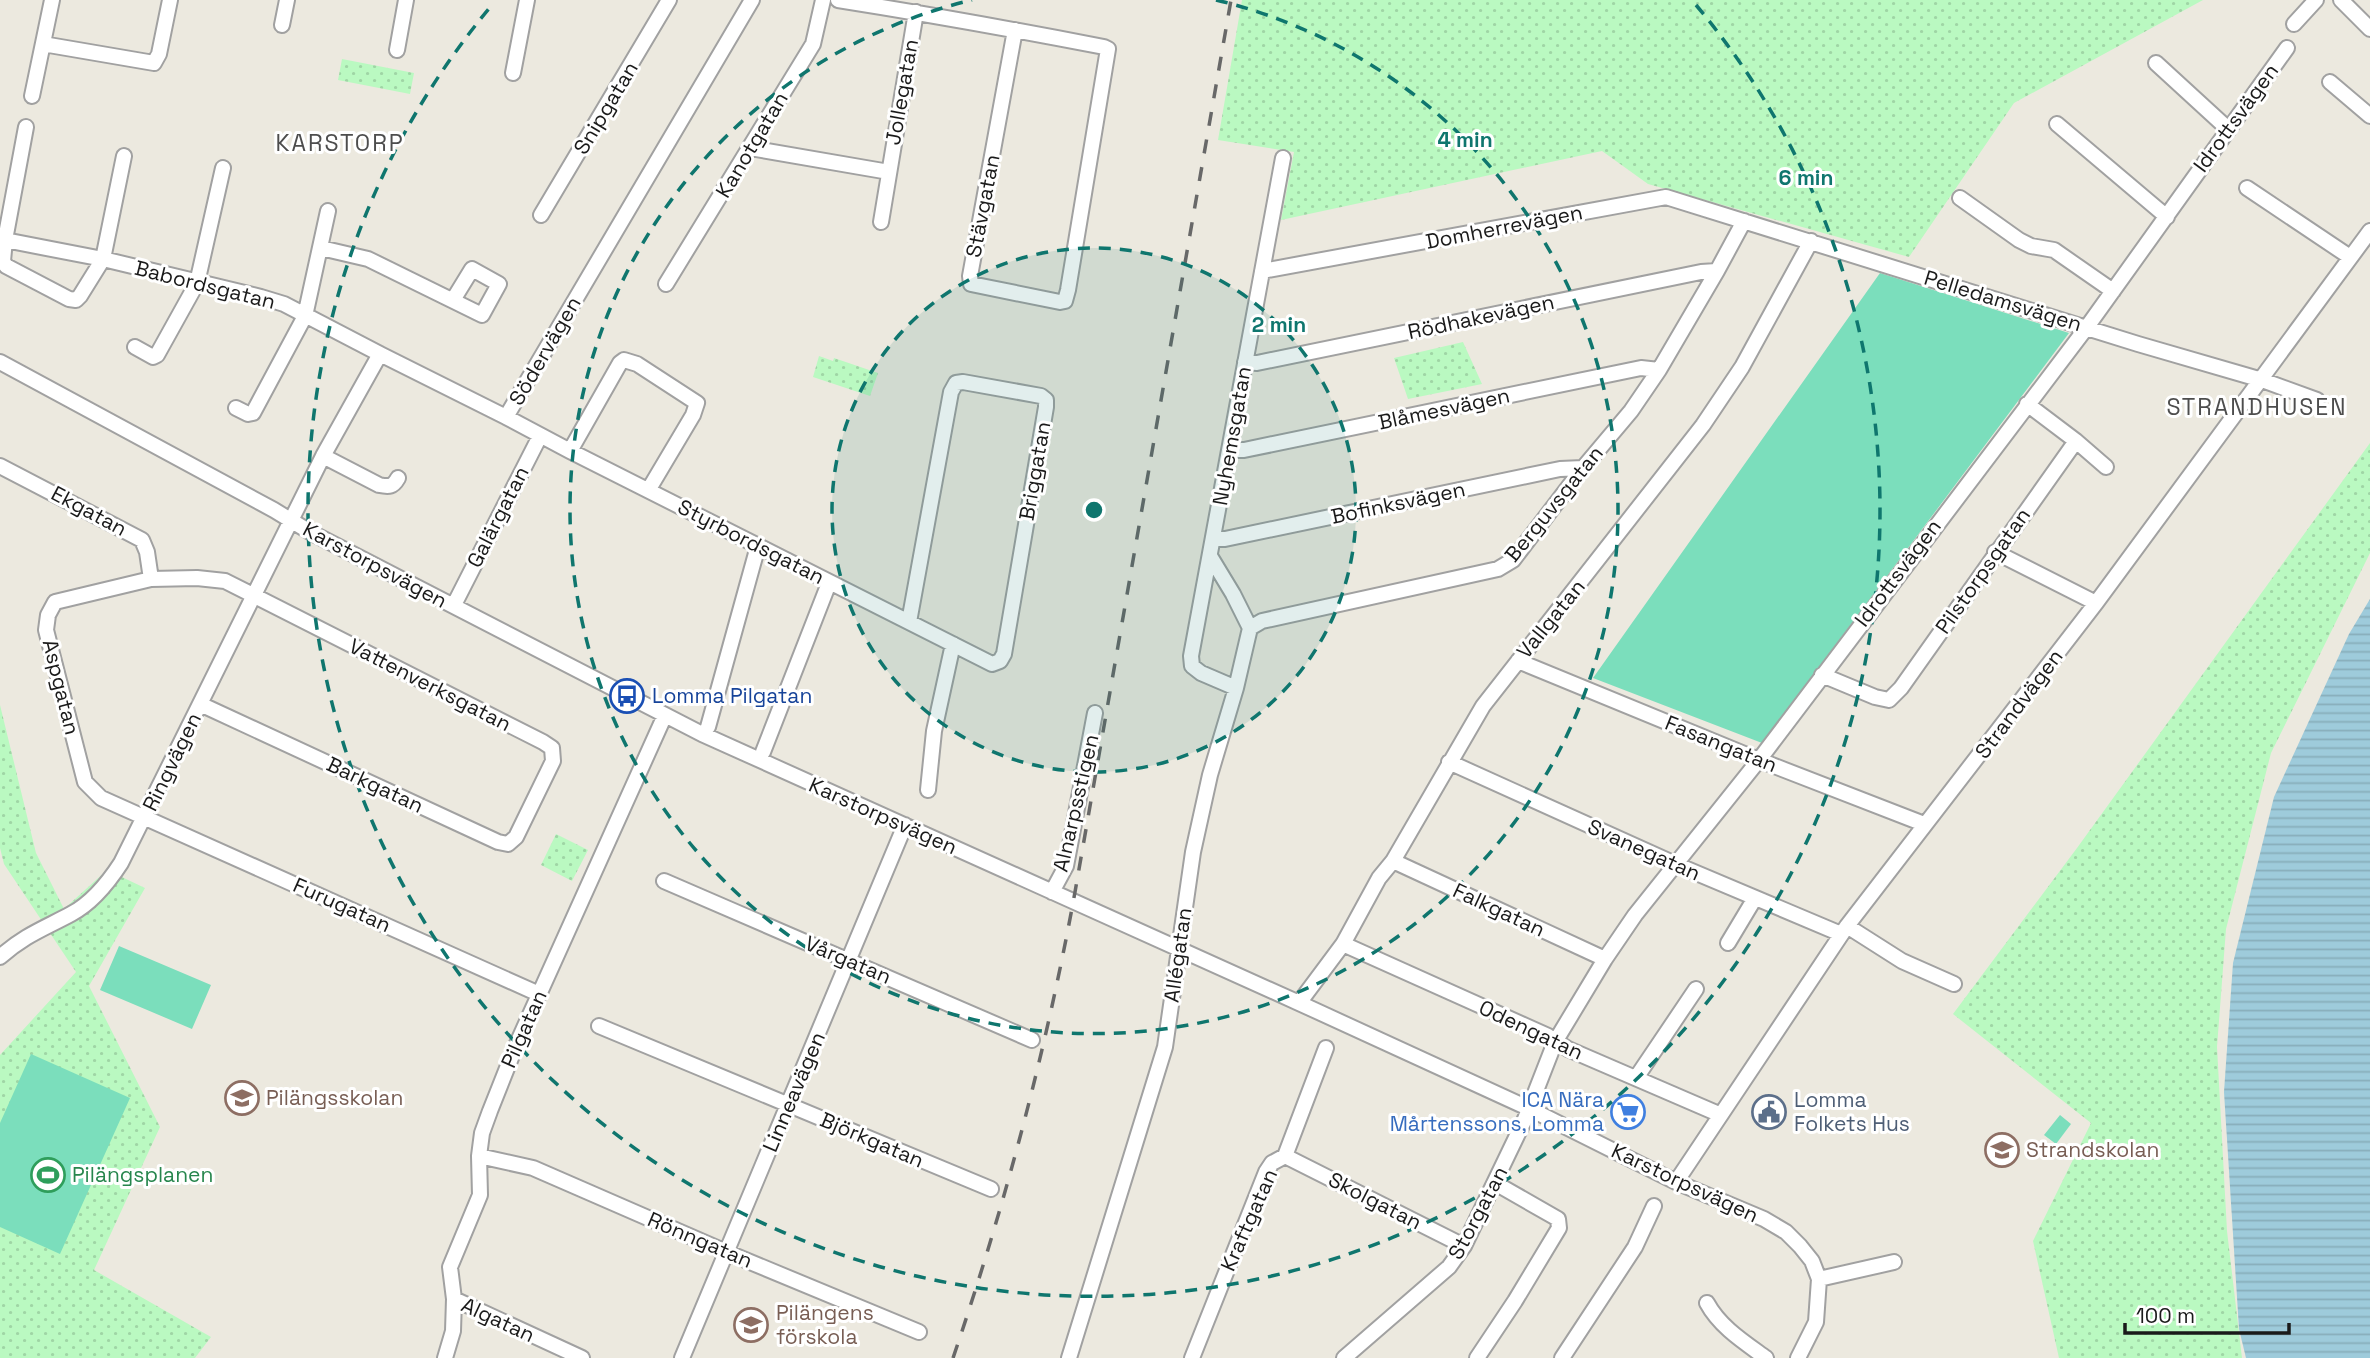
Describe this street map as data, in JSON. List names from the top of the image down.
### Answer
{
  "streets": {
    "street": [
      "Jollegatan",
      "Snipgatan",
      "Idrottsvägen",
      "Kanotgatan",
      "Stävgatan",
      "Domherrevägen",
      "Babordsgatan",
      "Pelledamsvägen",
      "Rödhakevägen",
      "Södervägen",
      "Blåmesvägen",
      "Nyhemsgatan",
      "Briggatan",
      "Bofinksvägen",
      "Berguvsgatan",
      "Ekgatan",
      "Galärgatan",
      "Styrbordsgatan",
      "Karstorpsvägen",
      "Pilstorpsgatan",
      "Vallgatan",
      "Vattenverksgatan",
      "Aspgatan",
      "Strandvägen",
      "Fasangatan",
      "Ringvägen",
      "Barkgatan",
      "Alnarpsstigen",
      "Svanegatan",
      "Furugatan",
      "Falkgatan",
      "Allégatan",
      "Vårgatan",
      "Pilgatan",
      "Odengatan",
      "Linneavägen",
      "Björkgatan",
      "Skolgatan",
      "Storgatan",
      "Kraftgatan",
      "Rönngatan",
      "Algatan"
    ]
  },
  "crossings": [
    ["Jollegatan", "Kanotgatan"],
    ["Idrottsvägen", "Pelledamsvägen"],
    ["Idrottsvägen", "Karstorpsvägen"],
    ["Idrottsvägen", "Pilstorpsgatan"],
    ["Idrottsvägen", "Fasangatan"],
    ["Idrottsvägen", "Svanegatan"],
    ["Idrottsvägen", "Falkgatan"],
    ["Idrottsvägen", "Odengatan"],
    ["Idrottsvägen", "Storgatan"],
    ["Domherrevägen", "Pelledamsvägen"],
    ["Domherrevägen", "Nyhemsgatan"],
    ["Domherrevägen", "Berguvsgatan"],
    ["Babordsgatan", "Södervägen"],
    ["Pelledamsvägen", "Berguvsgatan"],
    ["Pelledamsvägen", "Vallgatan"],
    ["Pelledamsvägen", "Strandvägen"],
    ["Rödhakevägen", "Nyhemsgatan"],
    ["Rödhakevägen", "Berguvsgatan"],
    ["Södervägen", "Styrbordsgatan"],
    ["Blåmesvägen", "Nyhemsgatan"],
    ["Blåmesvägen", "Berguvsgatan"],
    ["Nyhemsgatan", "Bofinksvägen"],
    ["Nyhemsgatan", "Allégatan"],
    ["Briggatan", "Styrbordsgatan"],
    ["Bofinksvägen", "Berguvsgatan"],
    ["Berguvsgatan", "Allégatan"],
    ["Ekgatan", "Aspgatan"],
    ["Galärgatan", "Styrbordsgatan"],
    ["Karstorpsvägen", "Vallgatan"],
    ["Karstorpsvägen", "Strandvägen"],
    ["Karstorpsvägen", "Ringvägen"],
    ["Karstorpsvägen", "Alnarpsstigen"],
    ["Karstorpsvägen", "Allégatan"],
    ["Karstorpsvägen", "Pilgatan"],
    ["Karstorpsvägen", "Linneavägen"],
    ["Karstorpsvägen", "Storgatan"],
    ["Vallgatan", "Fasangatan"],
    ["Vallgatan", "Svanegatan"],
    ["Vallgatan", "Falkgatan"],
    ["Vallgatan", "Odengatan"],
    ["Vattenverksgatan", "Aspgatan"],
    ["Vattenverksgatan", "Ringvägen"],
    ["Vattenverksgatan", "Barkgatan"],
    ["Aspgatan", "Ringvägen"],
    ["Aspgatan", "Furugatan"],
    ["Strandvägen", "Fasangatan"],
    ["Strandvägen", "Svanegatan"],
    ["Strandvägen", "Odengatan"],
    ["Ringvägen", "Barkgatan"],
    ["Ringvägen", "Furugatan"],
    ["Furugatan", "Pilgatan"],
    ["Vårgatan", "Linneavägen"],
    ["Pilgatan", "Rönngatan"],
    ["Pilgatan", "Algatan"],
    ["Linneavägen", "Björkgatan"],
    ["Linneavägen", "Rönngatan"],
    ["Skolgatan", "Storgatan"],
    ["Skolgatan", "Kraftgatan"]
  ],
  "districts": ["KARSTORP", "STRANDHUSEN"],
  "places": {
    "bus stop": ["Lomma Pilgatan"],
    "school or university": ["Pilängsskolan", "Strandskolan", "Pilängens förskola"],
    "supermarket": ["ICA Nära Mårtenssons, Lomma"],
    "public building": ["Lomma Folkets Hus"],
    "sports": ["Pilängsplanen"]
  },
  "scale_bar": "100 m",
  "rings": ["4 min", "6 min", "2 min"]
}
